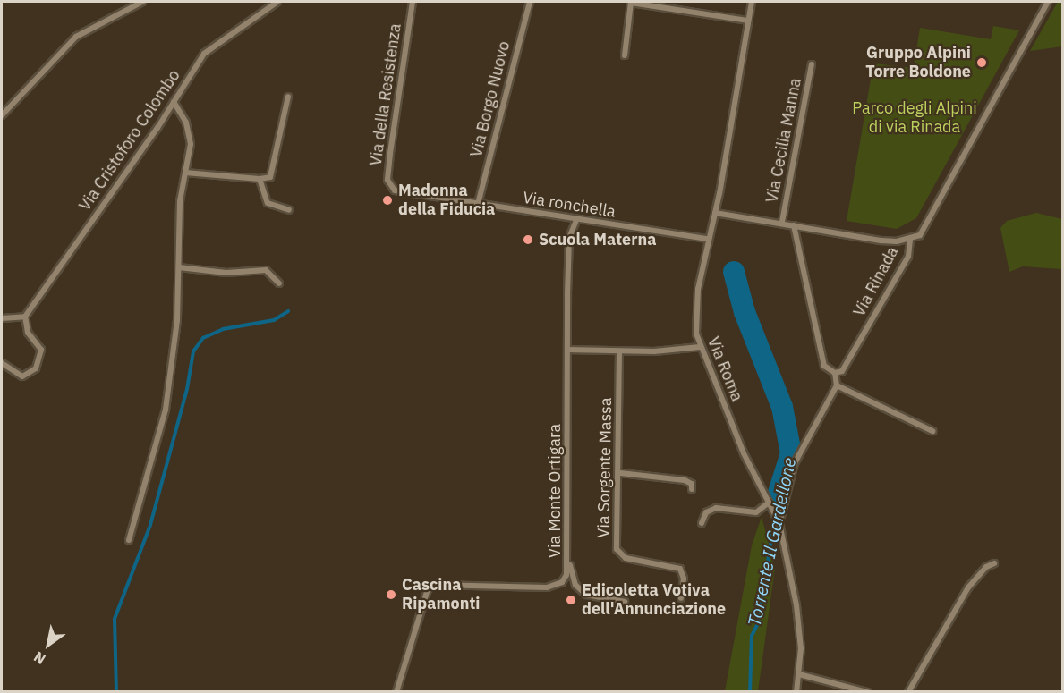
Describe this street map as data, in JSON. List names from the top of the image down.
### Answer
{
  "streets": {
    "street": [
      "Via della Resistenza",
      "Via Borgo Nuovo",
      "Via Cristoforo Colombo",
      "Via Cecilia Manna",
      "Via ronchella",
      "Via Rinada",
      "Via Roma",
      "Via Sorgente Massa",
      "Via Monte Ortigara"
    ]
  },
  "crossings": [
    ["Via della Resistenza", "Via ronchella"],
    ["Via Borgo Nuovo", "Via ronchella"],
    ["Via Cecilia Manna", "Via Rinada"],
    ["Via Cecilia Manna", "Via Roma"],
    ["Via ronchella", "Via Roma"],
    ["Via ronchella", "Via Monte Ortigara"]
  ],
  "water": ["Torrente Il Gardellone"],
  "parks": ["Parco degli Alpini di via Rinada"],
  "places": [
    "Gruppo Alpini Torre Boldone",
    "Madonna della Fiducia",
    "Scuola Materna",
    "Cascina Ripamonti",
    "Edicoletta Votiva dell'Annunciazione"
  ],
  "north": "bottom left"
}
